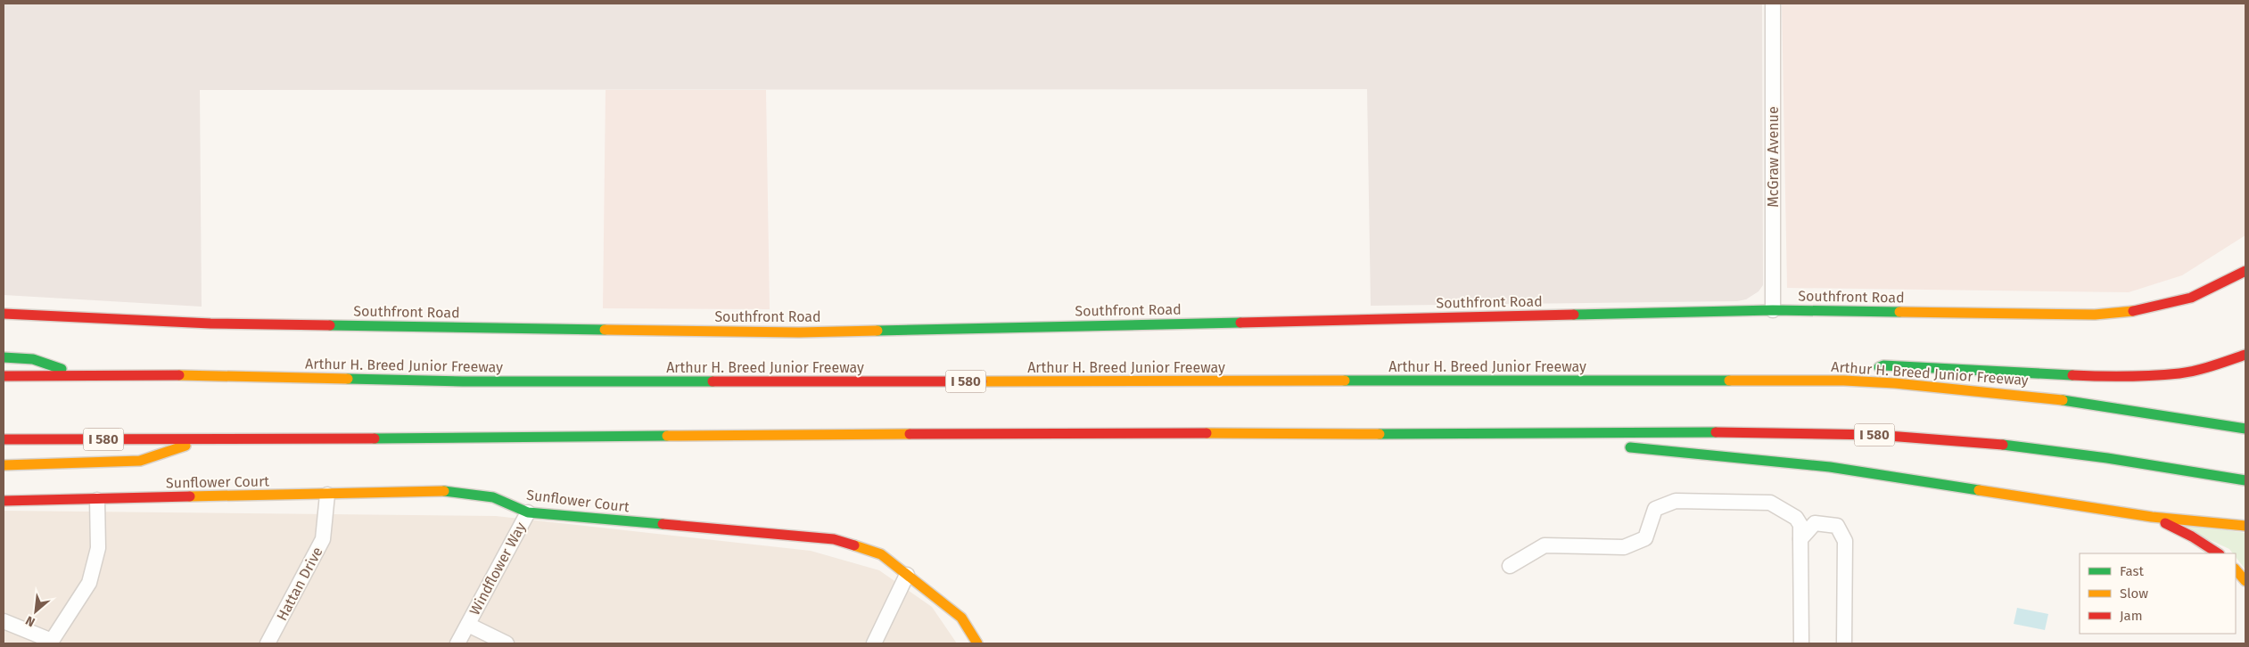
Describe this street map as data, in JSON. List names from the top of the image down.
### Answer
{
  "streets": {
    "main road": [
      "Southfront Road",
      "Arthur H. Breed Junior Freeway",
      "I 580",
      "Sunflower Court"
    ],
    "street": ["McGraw Avenue", "Windflower Way", "Hattan Drive"]
  },
  "crossings": [
    ["McGraw Avenue", "Southfront Road"],
    ["Sunflower Court", "Windflower Way"],
    ["Sunflower Court", "Hattan Drive"]
  ],
  "legend": ["Fast", "Slow", "Jam"],
  "north": "bottom left"
}
